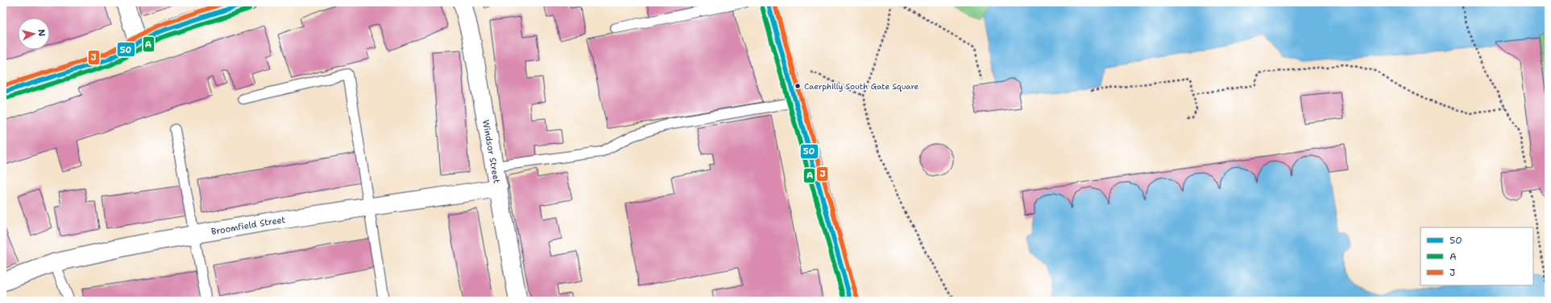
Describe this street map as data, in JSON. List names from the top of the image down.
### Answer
{
  "streets": {
    "street": ["Windsor Street", "Broomfield Street"]
  },
  "crossings": [
    ["Windsor Street", "Broomfield Street"]
  ],
  "places": ["Caerphilly South Gate Square"],
  "lines": ["transit line 50", "transit line J", "transit line A"],
  "legend": ["50", "A", "J"],
  "north": "right"
}
